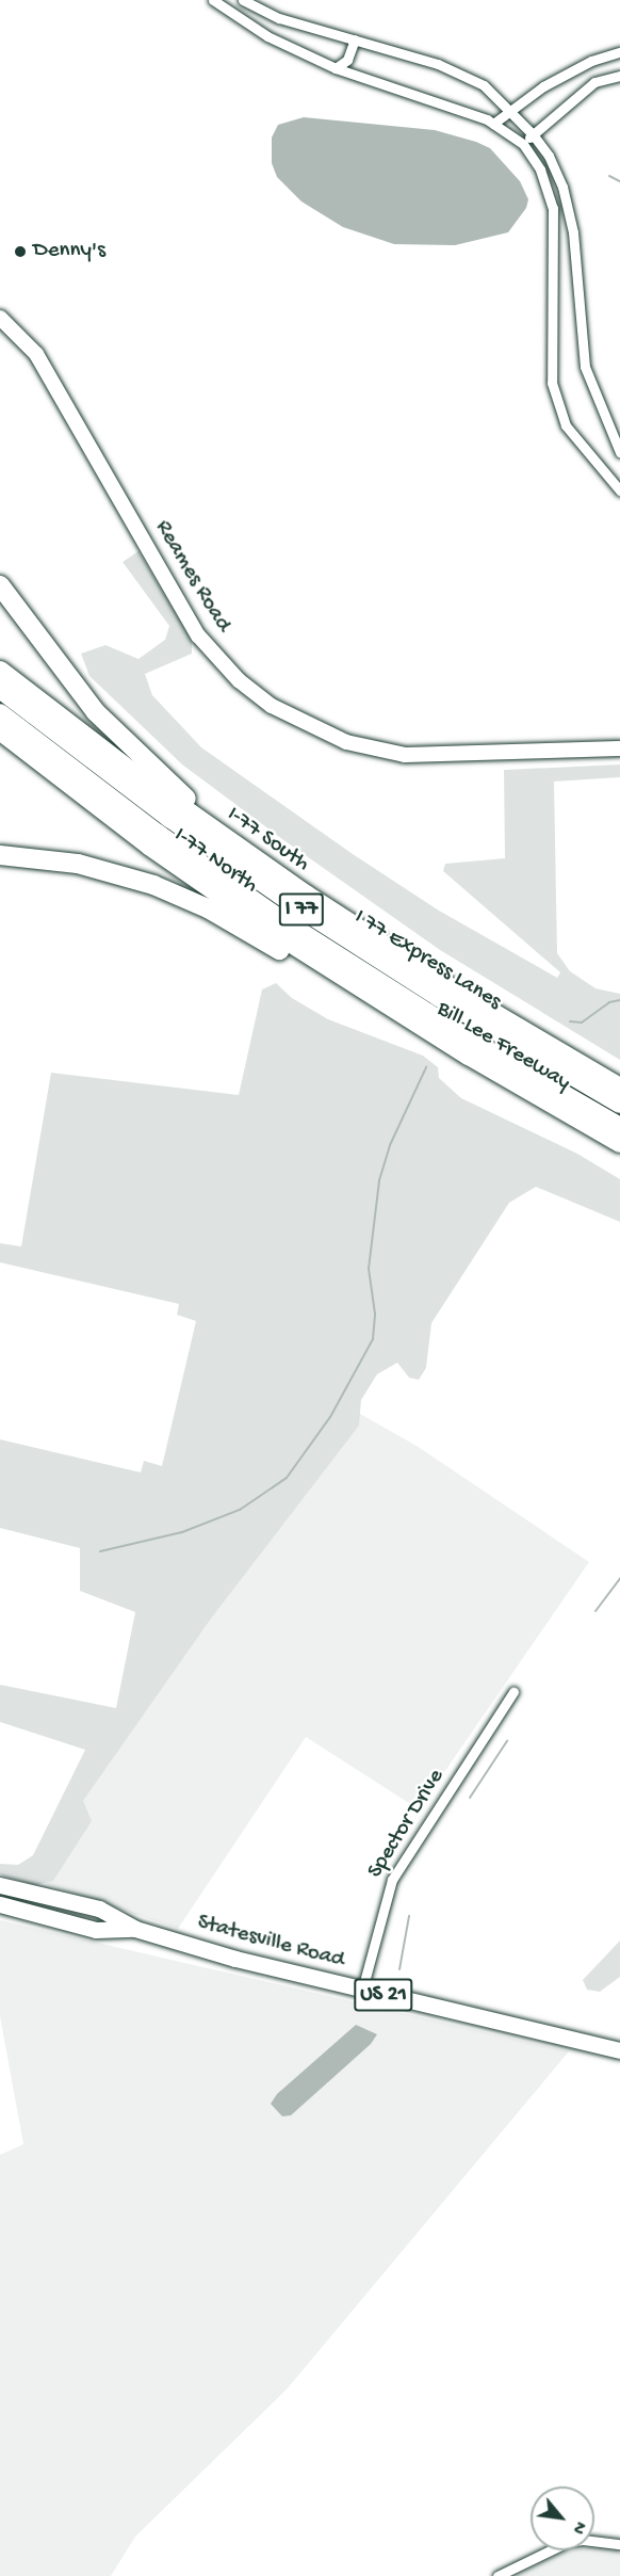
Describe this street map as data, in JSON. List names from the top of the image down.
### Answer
{
  "streets": {
    "highway": [
      "I-77 South",
      "I-77 North",
      "I 77",
      "I 77 Express Lanes",
      "Bill Lee Freeway"
    ],
    "main road": ["Reames Road", "Statesville Road", "US 21"],
    "street": ["Spector Drive"]
  },
  "crossings": [
    ["I-77 North", "Bill Lee Freeway"],
    ["Spector Drive", "Statesville Road"]
  ],
  "places": ["Denny's"],
  "north": "bottom right"
}
